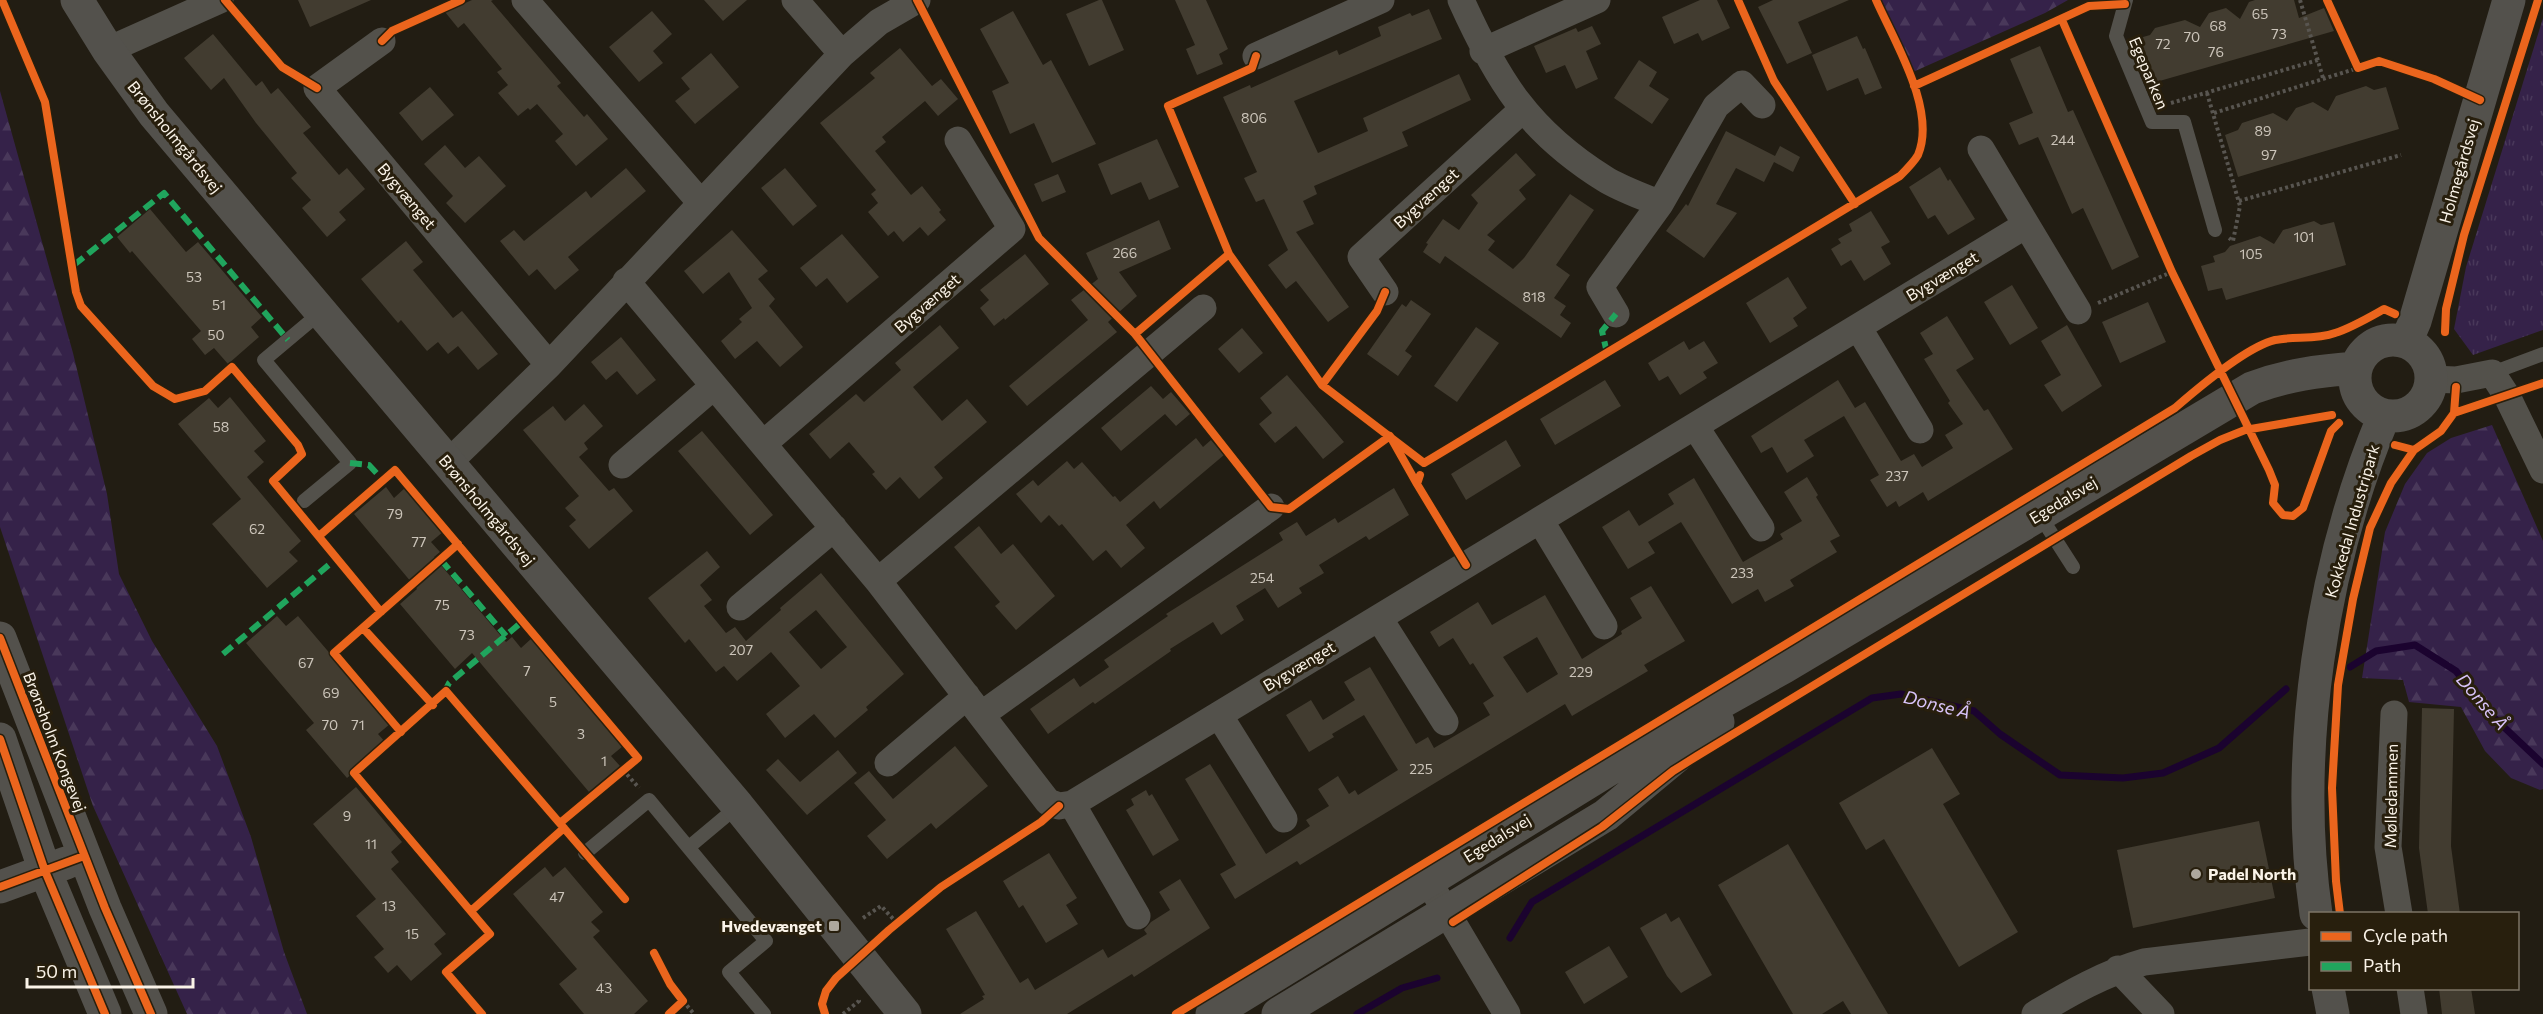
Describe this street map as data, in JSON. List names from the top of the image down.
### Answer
{
  "streets": {
    "street": [
      "Brønsholmgårdsvej",
      "Holmegårdsvej",
      "Bygvænget",
      "Egedalsvej",
      "Kokkedal Industripark",
      "Brønsholm Kongevej",
      "Mølledammen"
    ],
    "lane": ["Egeparken"]
  },
  "crossings": [
    ["Holmegårdsvej", "Egedalsvej"],
    ["Holmegårdsvej", "Kokkedal Industripark"],
    ["Egedalsvej", "Kokkedal Industripark"]
  ],
  "water": ["Donse Å"],
  "places": {
    "other": ["Padel North"],
    "transit": ["Hvedevænget"]
  },
  "house_numbers": [
    "65",
    "68",
    "73",
    "70",
    "72",
    "76",
    "806",
    "89",
    "244",
    "97",
    "101",
    "266",
    "105",
    "53",
    "818",
    "51",
    "50",
    "58",
    "237",
    "79",
    "62",
    "77",
    "233",
    "254",
    "75",
    "73",
    "207",
    "67",
    "7",
    "229",
    "69",
    "5",
    "70",
    "71",
    "3",
    "1",
    "225",
    "9",
    "11",
    "47",
    "13",
    "15",
    "43"
  ],
  "legend": ["Cycle path", "Path"],
  "scale_bar": "50 m"
}
